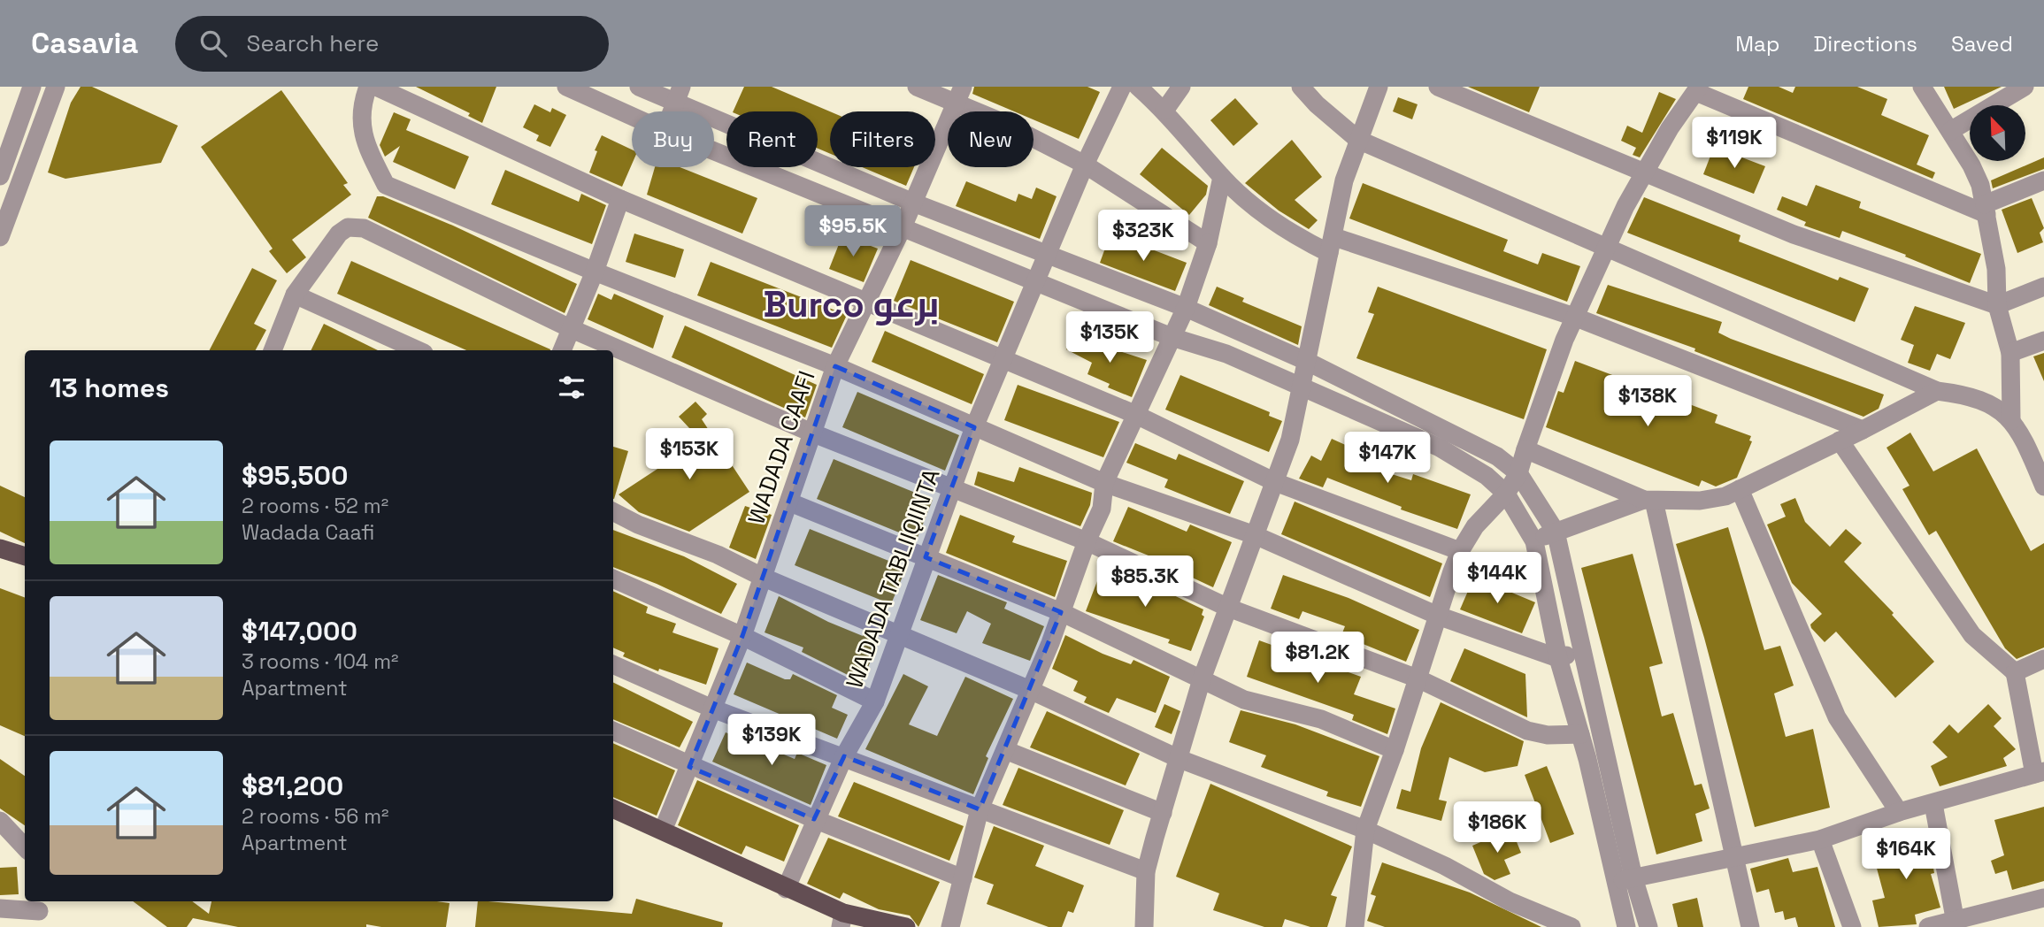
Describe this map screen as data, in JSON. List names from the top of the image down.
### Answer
{
  "streets": {
    "street": ["WADADA CAAFI", "WADADA TABLIIQIINTA"]
  },
  "districts": ["Burco برعو"],
  "north": "top left",
  "page": {
    "header": "Casavia",
    "search": "Search here",
    "nav": ["Map", "Directions", "Saved"],
    "chip": [
      "Buy",
      "Rent",
      "Filters",
      "New"
    ],
    "price": [
      "$119K",
      "$95.5K",
      "$323K",
      "$135K",
      "$138K",
      "$153K",
      "$147K",
      "$144K",
      "$85.3K",
      "$81.2K",
      "$139K",
      "$186K",
      "$164K"
    ],
    "heading": "13 homes",
    "list": [
      {
        "name": "$95,500",
        "note": "2 rooms · 52 m² · Wadada Caafi"
      },
      {
        "name": "$147,000",
        "note": "3 rooms · 104 m² · Apartment"
      },
      {
        "name": "$81,200",
        "note": "2 rooms · 56 m² · Apartment"
      }
    ]
  }
}
